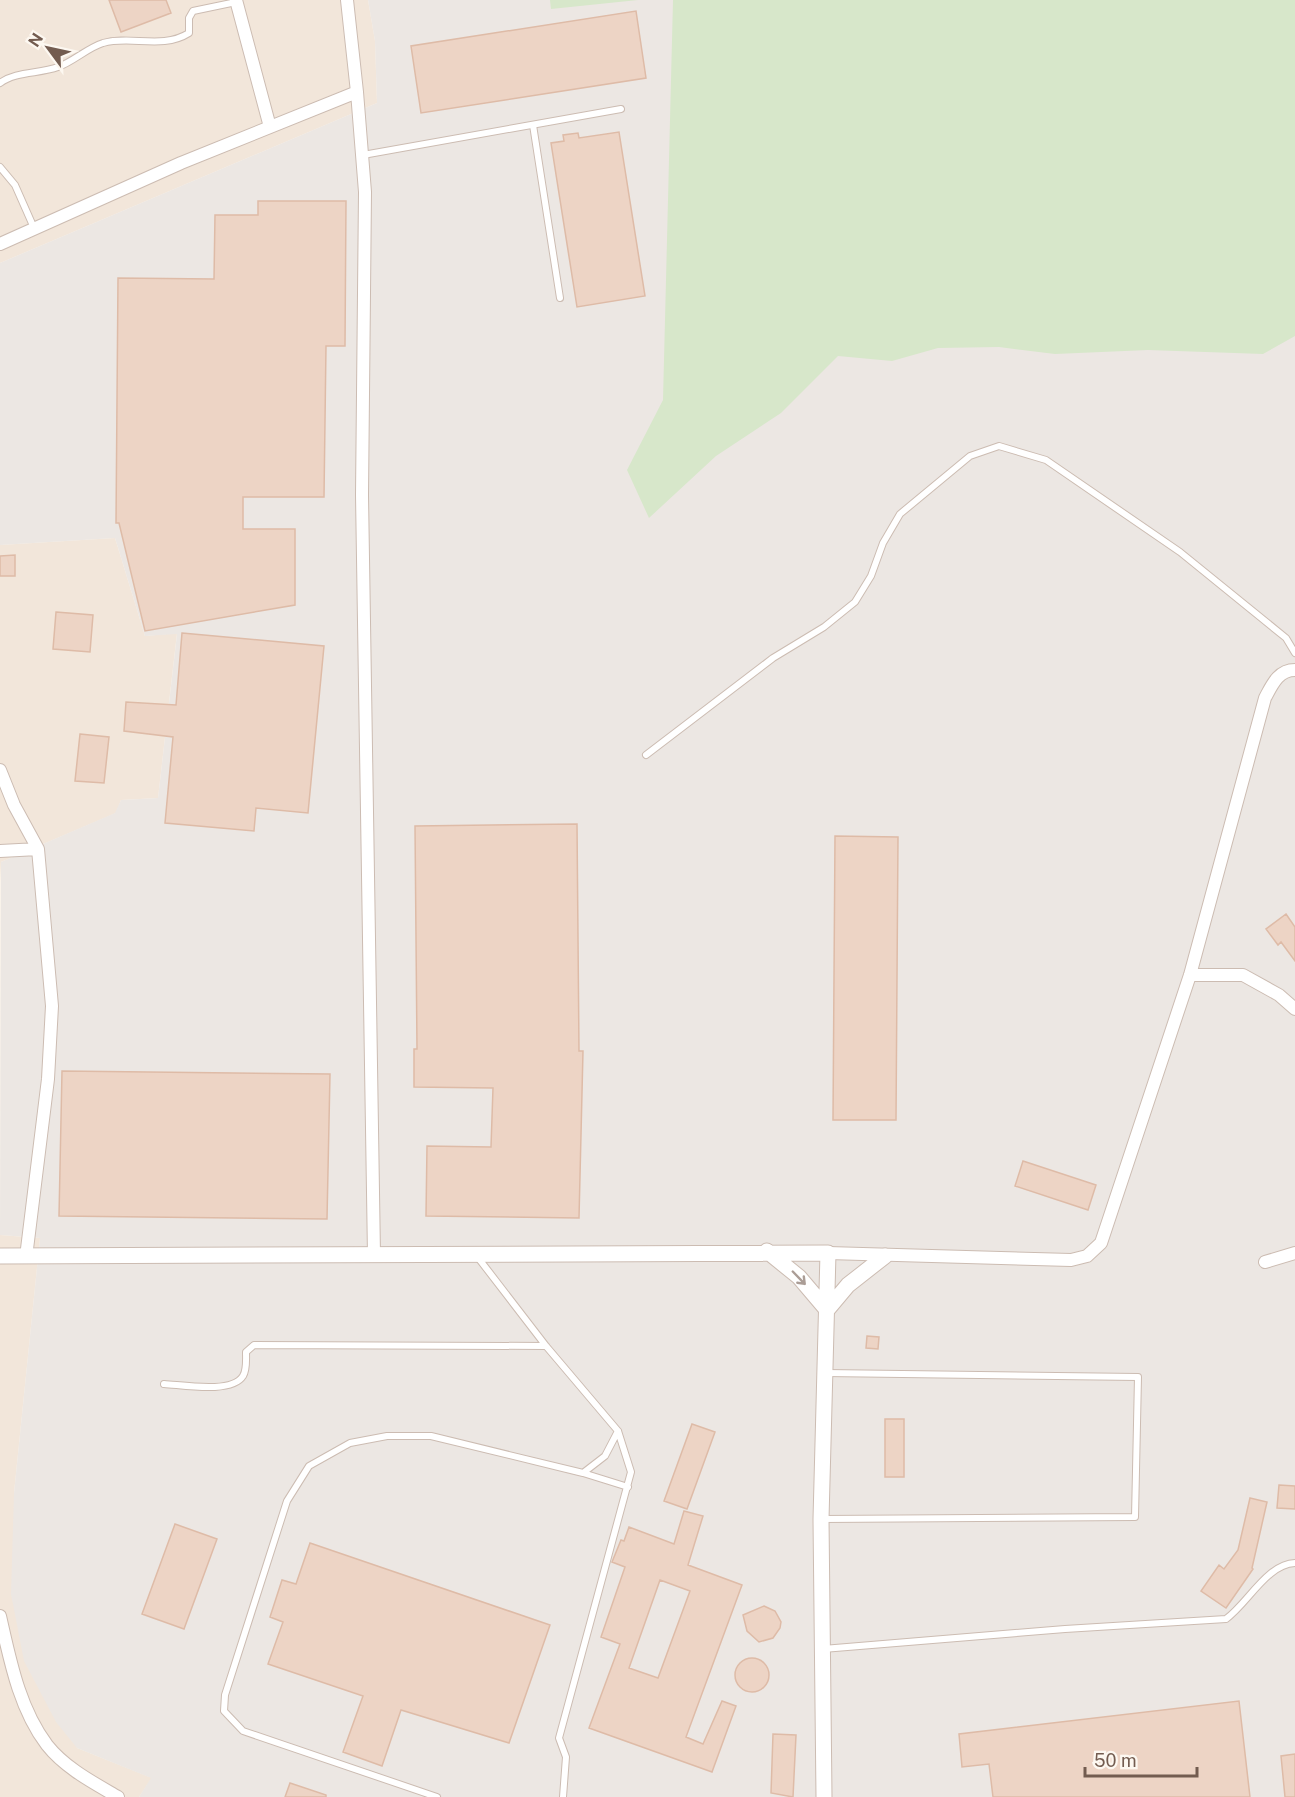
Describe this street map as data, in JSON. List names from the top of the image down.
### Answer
{
  "scale_bar": "50 m",
  "north": "top left"
}
